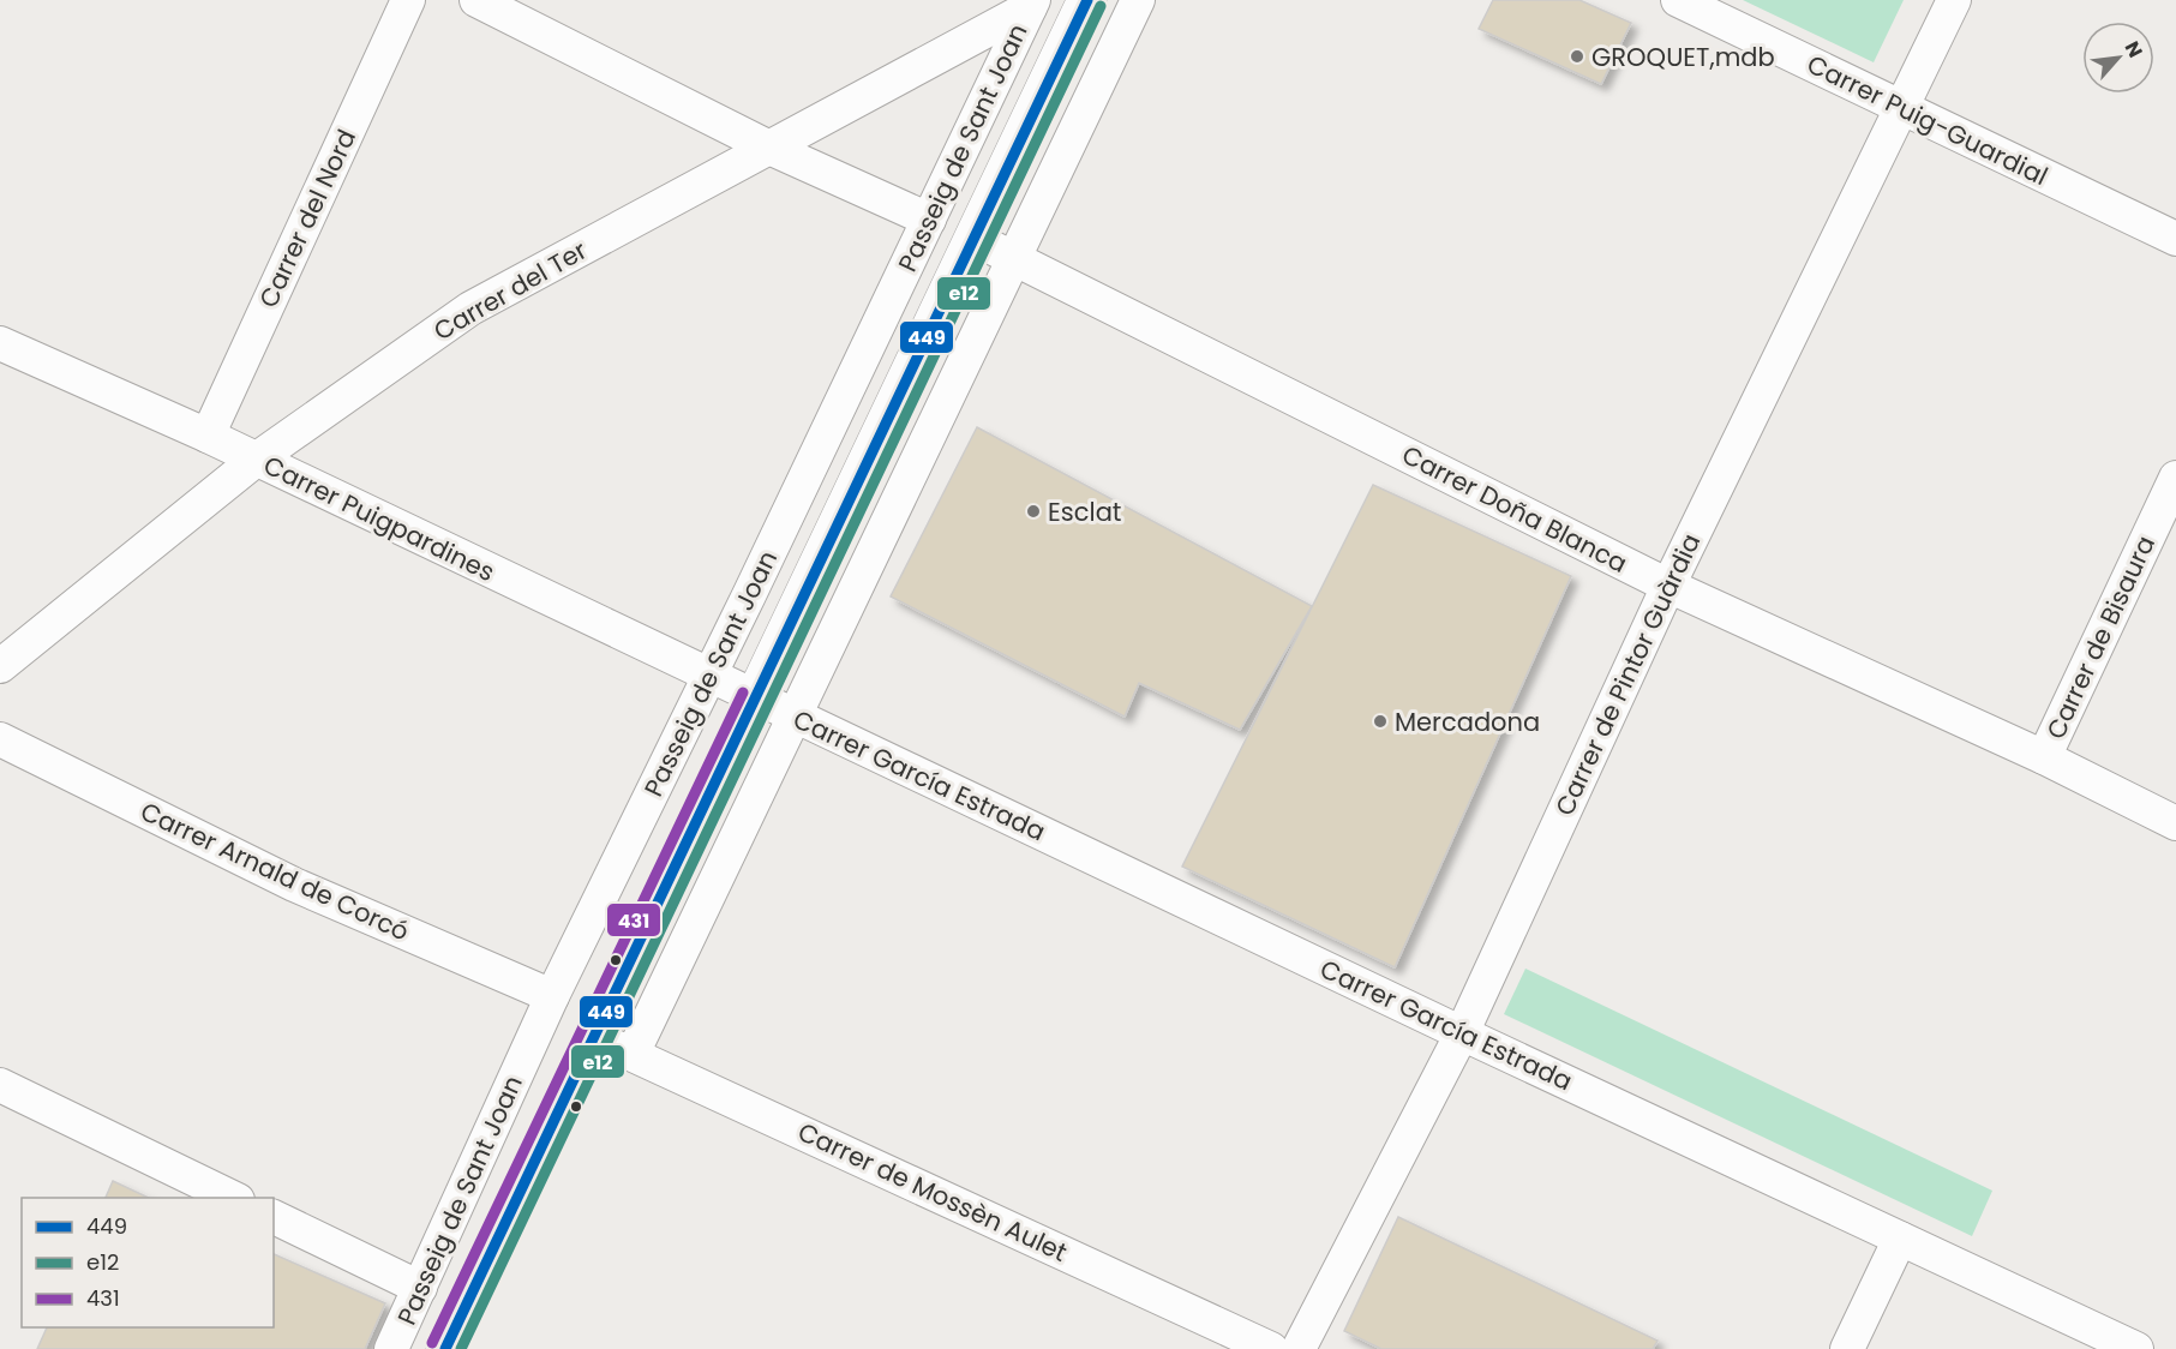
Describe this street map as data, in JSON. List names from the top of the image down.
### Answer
{
  "streets": {
    "street": [
      "Carrer Puig-Guardial",
      "Passeig de Sant Joan",
      "Carrer del Nord",
      "Carrer del Ter",
      "Carrer Doña Blanca",
      "Carrer Puigpardines",
      "Carrer de Bisaura",
      "Carrer de Pintor Guàrdia",
      "Carrer García Estrada",
      "Carrer Arnald de Corcó",
      "Carrer de Mossèn Aulet"
    ]
  },
  "crossings": [
    ["Carrer Puig-Guardial", "Carrer de Pintor Guàrdia"],
    ["Passeig de Sant Joan", "Carrer del Ter"],
    ["Passeig de Sant Joan", "Carrer Puigpardines"],
    ["Passeig de Sant Joan", "Carrer Arnald de Corcó"],
    ["Carrer del Nord", "Carrer Puigpardines"],
    ["Carrer del Ter", "Carrer Puigpardines"],
    ["Carrer Doña Blanca", "Carrer de Bisaura"],
    ["Carrer Doña Blanca", "Carrer de Pintor Guàrdia"],
    ["Carrer Puigpardines", "Carrer García Estrada"],
    ["Carrer de Pintor Guàrdia", "Carrer García Estrada"]
  ],
  "places": ["GROQUET,mdb", "Esclat", "Mercadona"],
  "lines": ["transit line 449", "transit line e12", "transit line 431"],
  "legend": ["449", "e12", "431"],
  "north": "top right"
}
